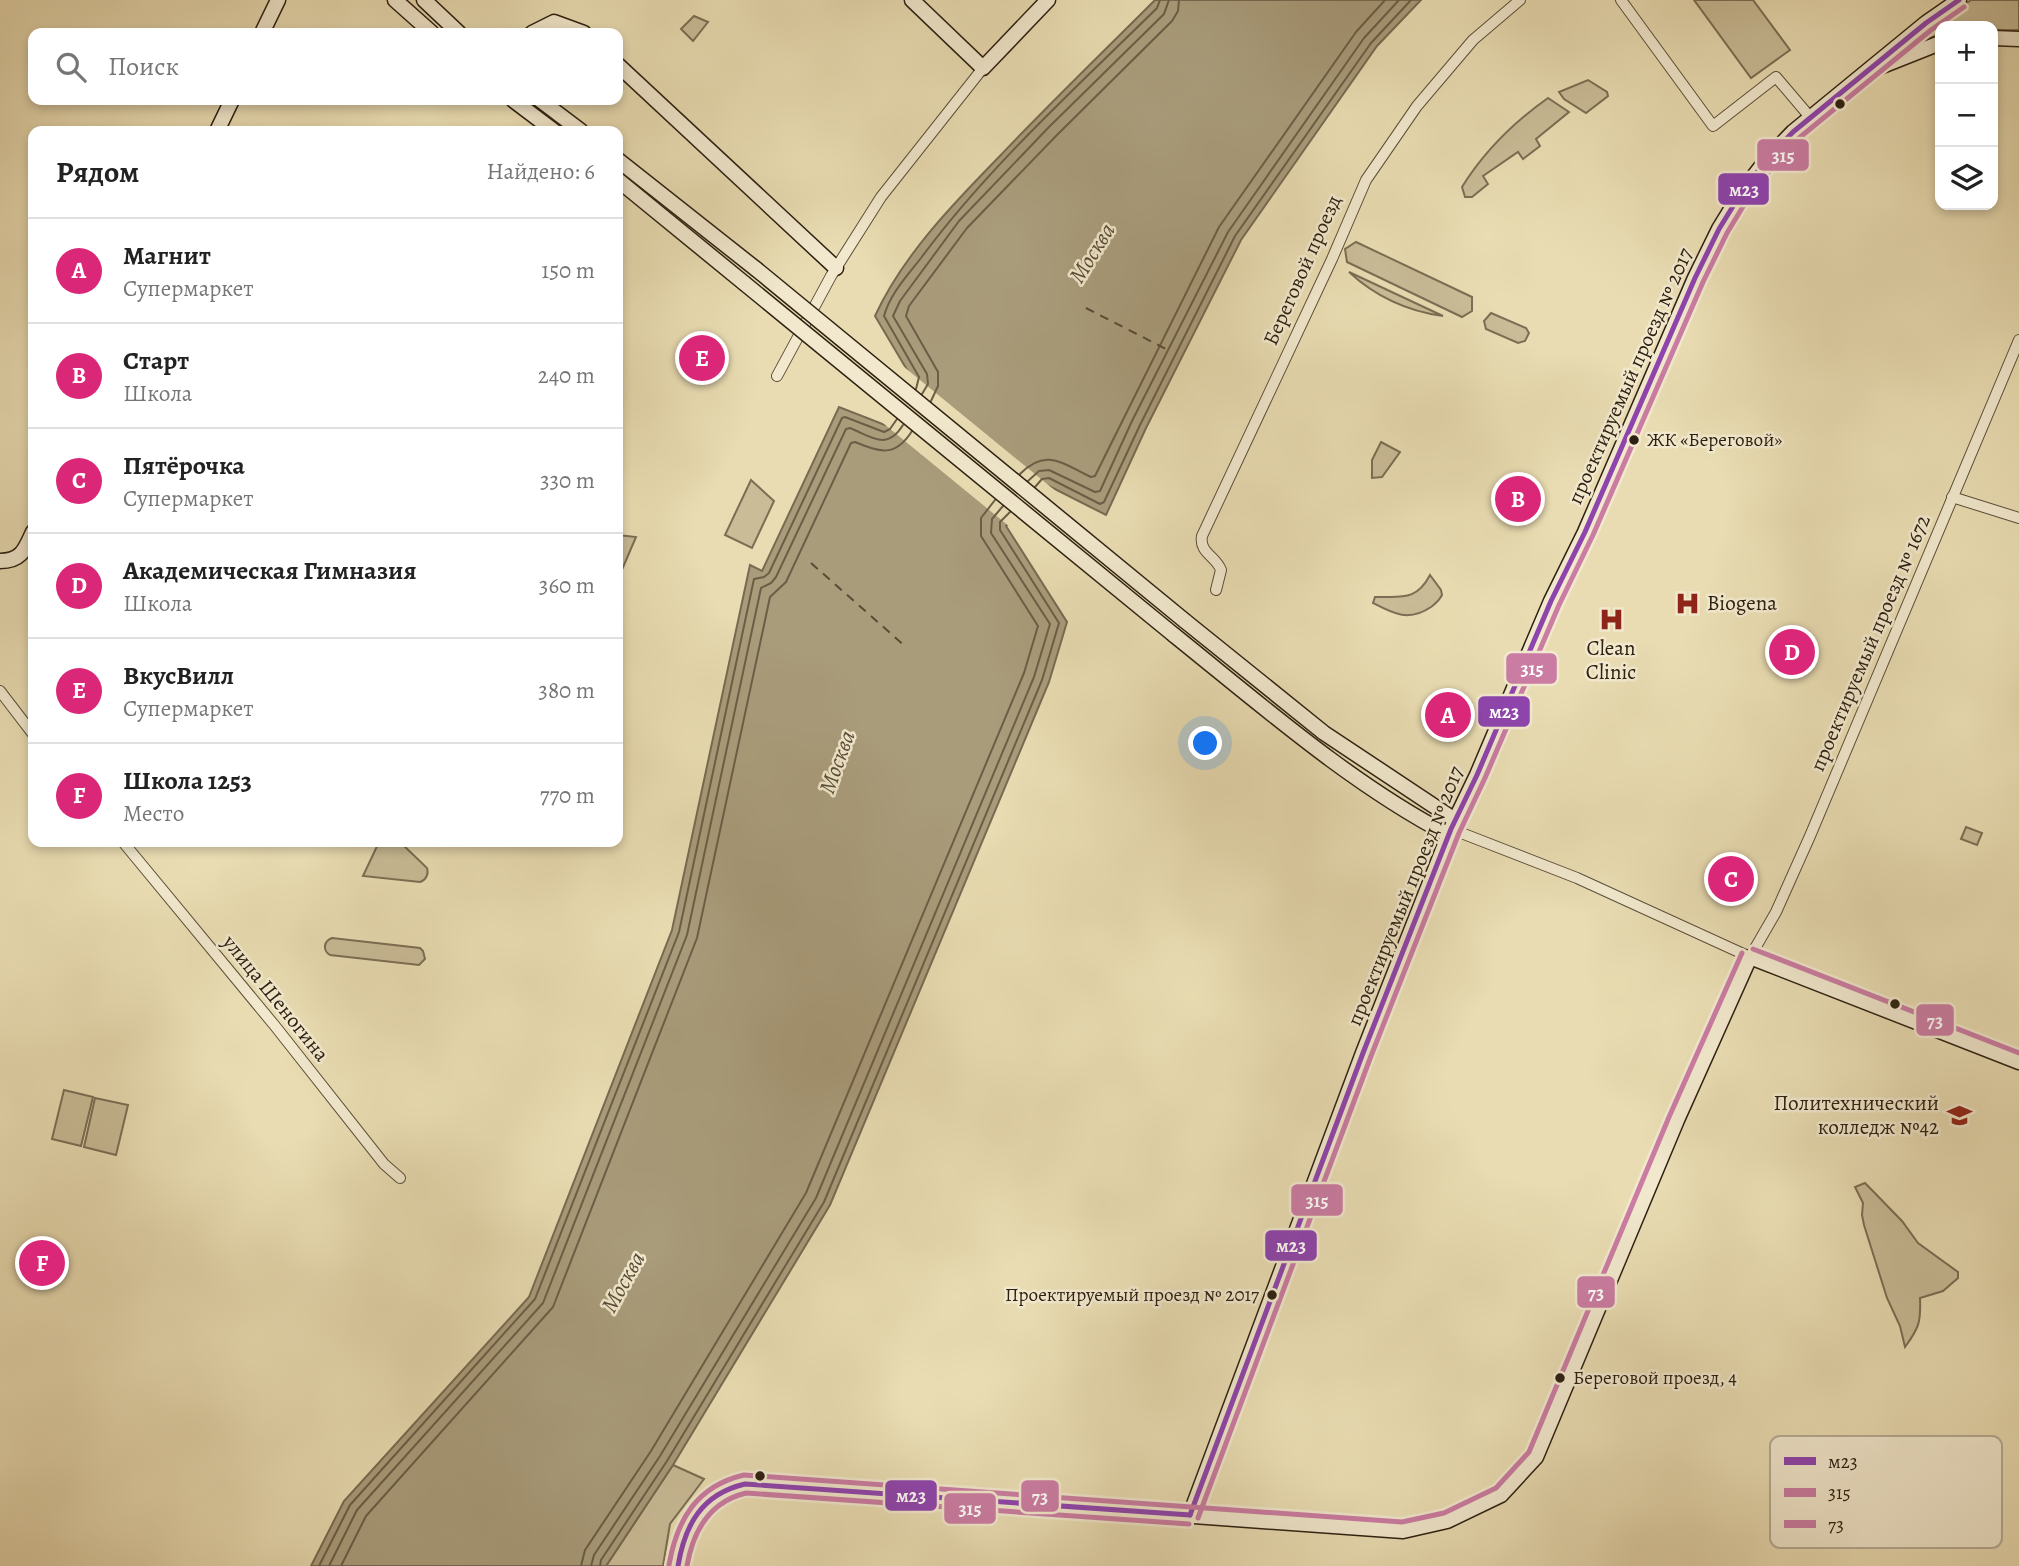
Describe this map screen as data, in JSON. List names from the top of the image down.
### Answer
{
  "streets": {
    "street": [
      "Береговой проезд",
      "проектируемый проезд № 2017",
      "проектируемый проезд № 1672",
      "улица Шеногина"
    ]
  },
  "water": ["Москва"],
  "places": {
    "other": ["ЖК «Береговой»", "Проектируемый проезд № 2017", "Береговой проезд, 4"],
    "hospital": ["Biogena", "Clean Clinic"],
    "school or university": ["Политехнический колледж №42"]
  },
  "lines": ["transit line м23", "transit line 315", "transit line 73"],
  "legend": ["м23", "315", "73"],
  "page": {
    "map_buttons": ["+", "−"],
    "search": "Поиск",
    "heading": ["Рядом", "Найдено: 6"],
    "list": [
      {
        "mark": "A",
        "name": "Магнит",
        "note": "Супермаркет",
        "value": "150 m"
      },
      {
        "mark": "B",
        "name": "Старт",
        "note": "Школа",
        "value": "240 m"
      },
      {
        "mark": "C",
        "name": "Пятёрочка",
        "note": "Супермаркет",
        "value": "330 m"
      },
      {
        "mark": "D",
        "name": "Академическая Гимназия",
        "note": "Школа",
        "value": "360 m"
      },
      {
        "mark": "E",
        "name": "ВкусВилл",
        "note": "Супермаркет",
        "value": "380 m"
      },
      {
        "mark": "F",
        "name": "Школа 1253",
        "note": "Место",
        "value": "770 m"
      }
    ],
    "pins": [
      "E",
      "B",
      "D",
      "A",
      "C",
      "F"
    ]
  }
}
